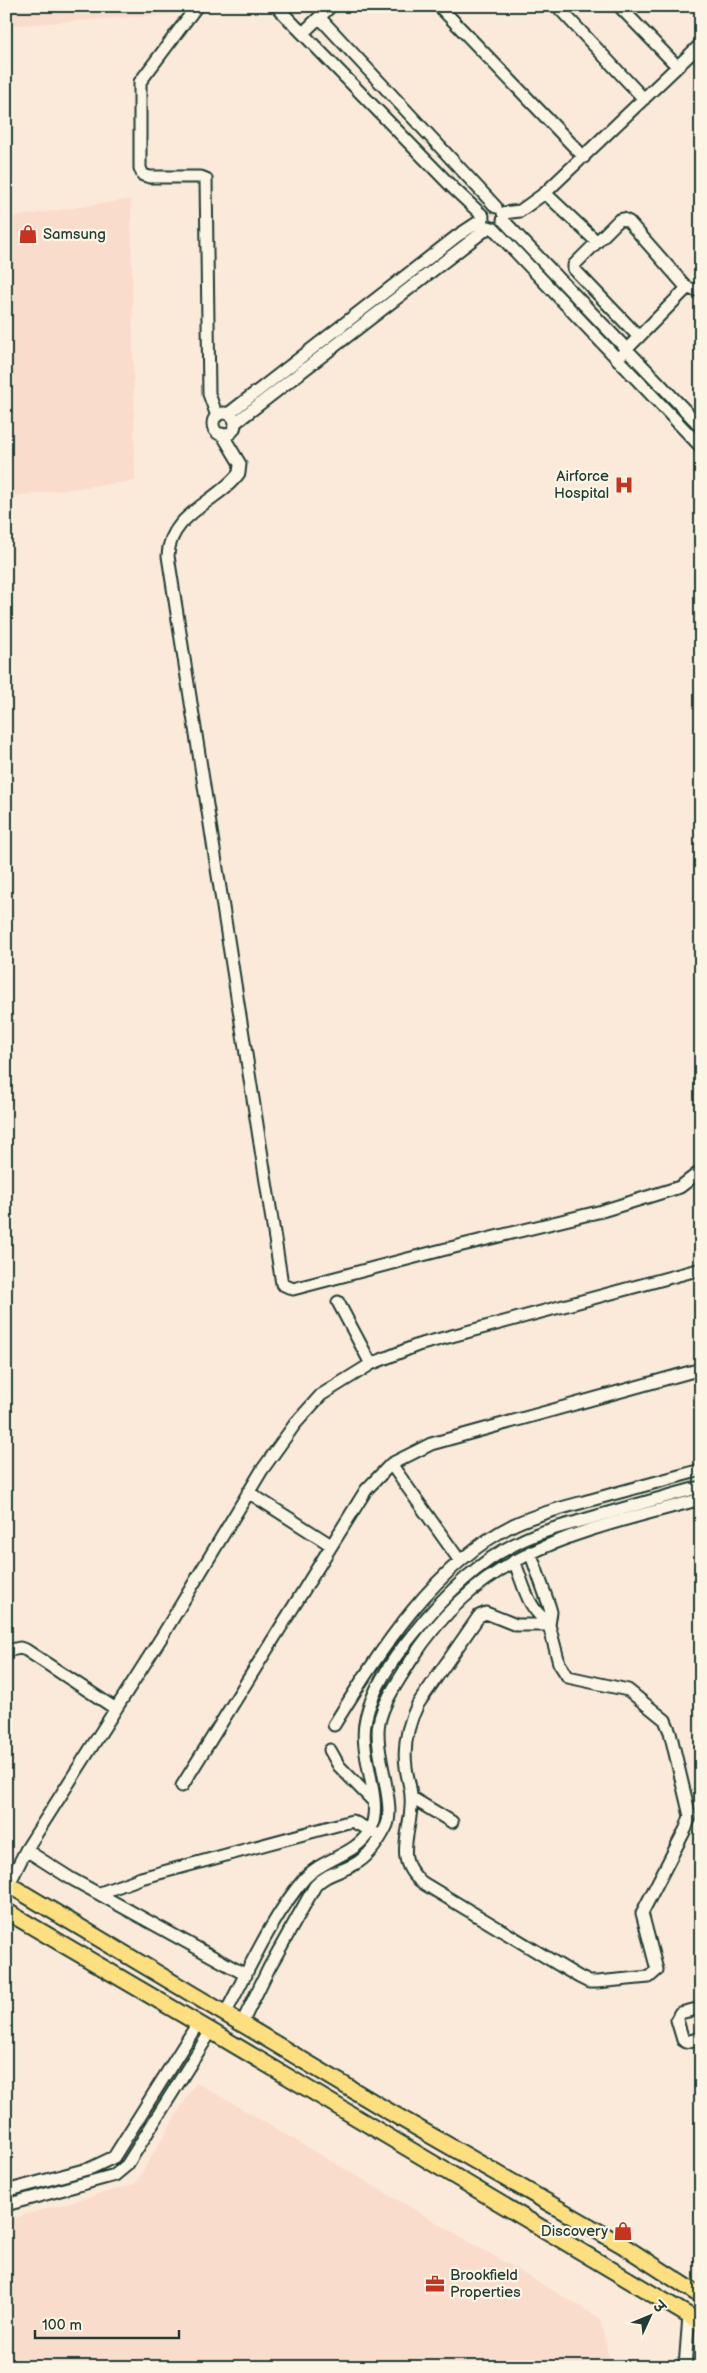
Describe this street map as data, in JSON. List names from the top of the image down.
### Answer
{
  "places": {
    "shop": ["Samsung", "Discovery"],
    "hospital": ["Airforce Hospital"],
    "office": ["Brookfield Properties"]
  },
  "scale_bar": "100 m",
  "north": "top right"
}
